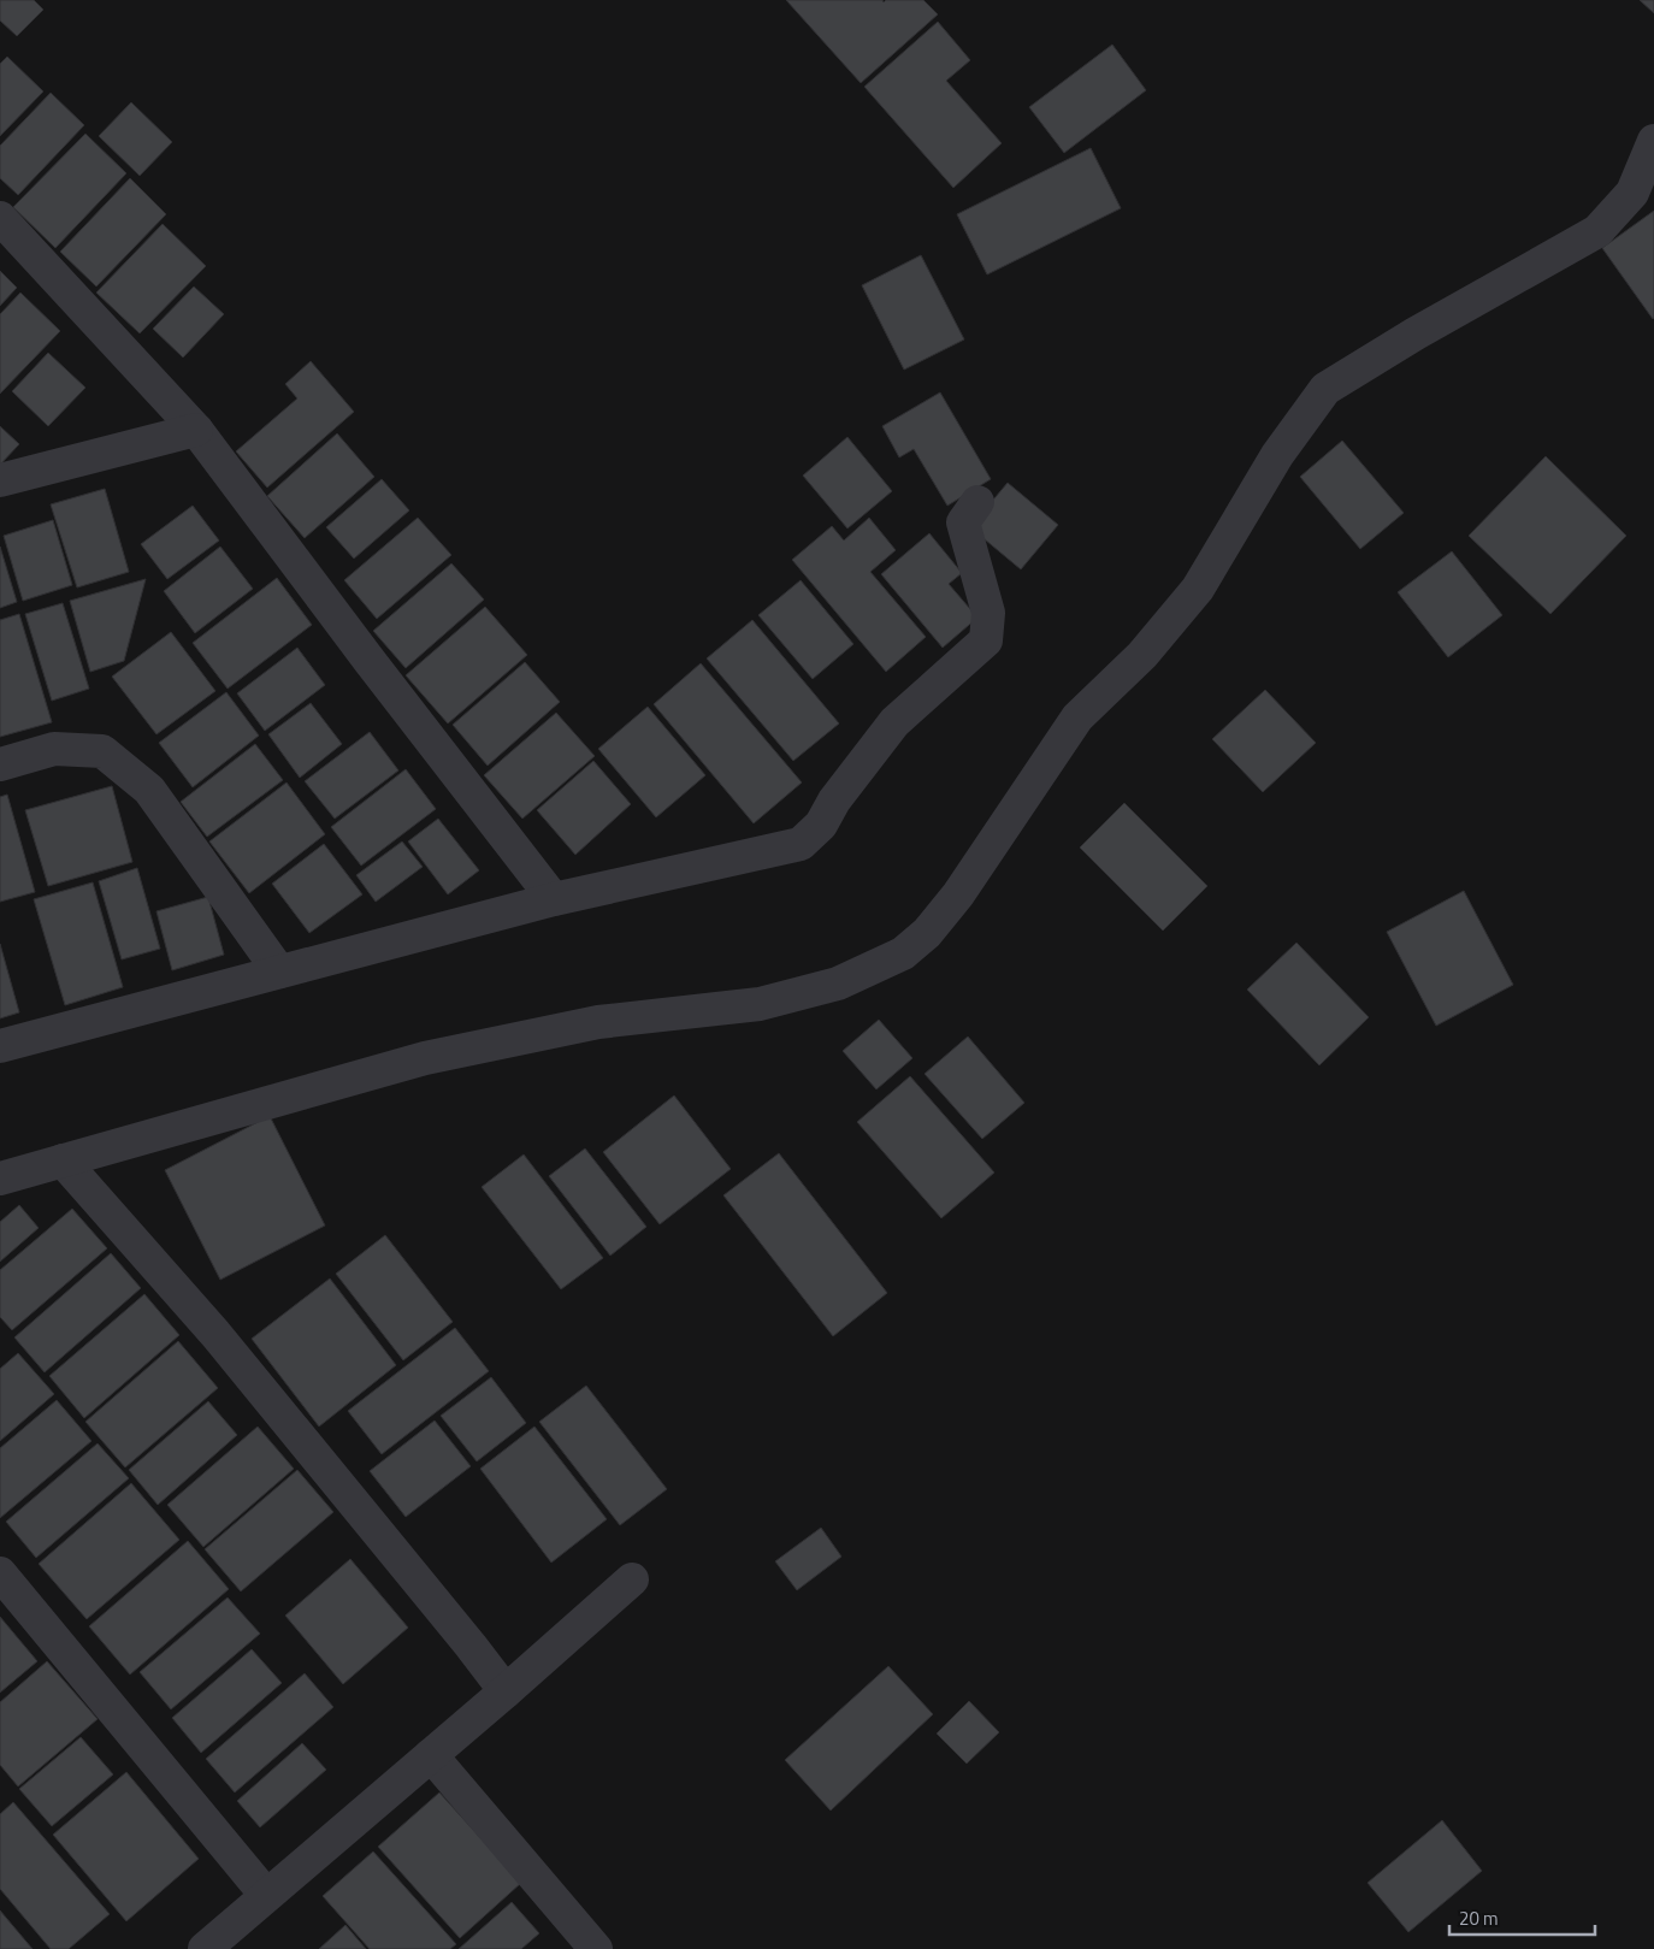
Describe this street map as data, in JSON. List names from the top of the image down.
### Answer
{
  "scale_bar": "20 m"
}
